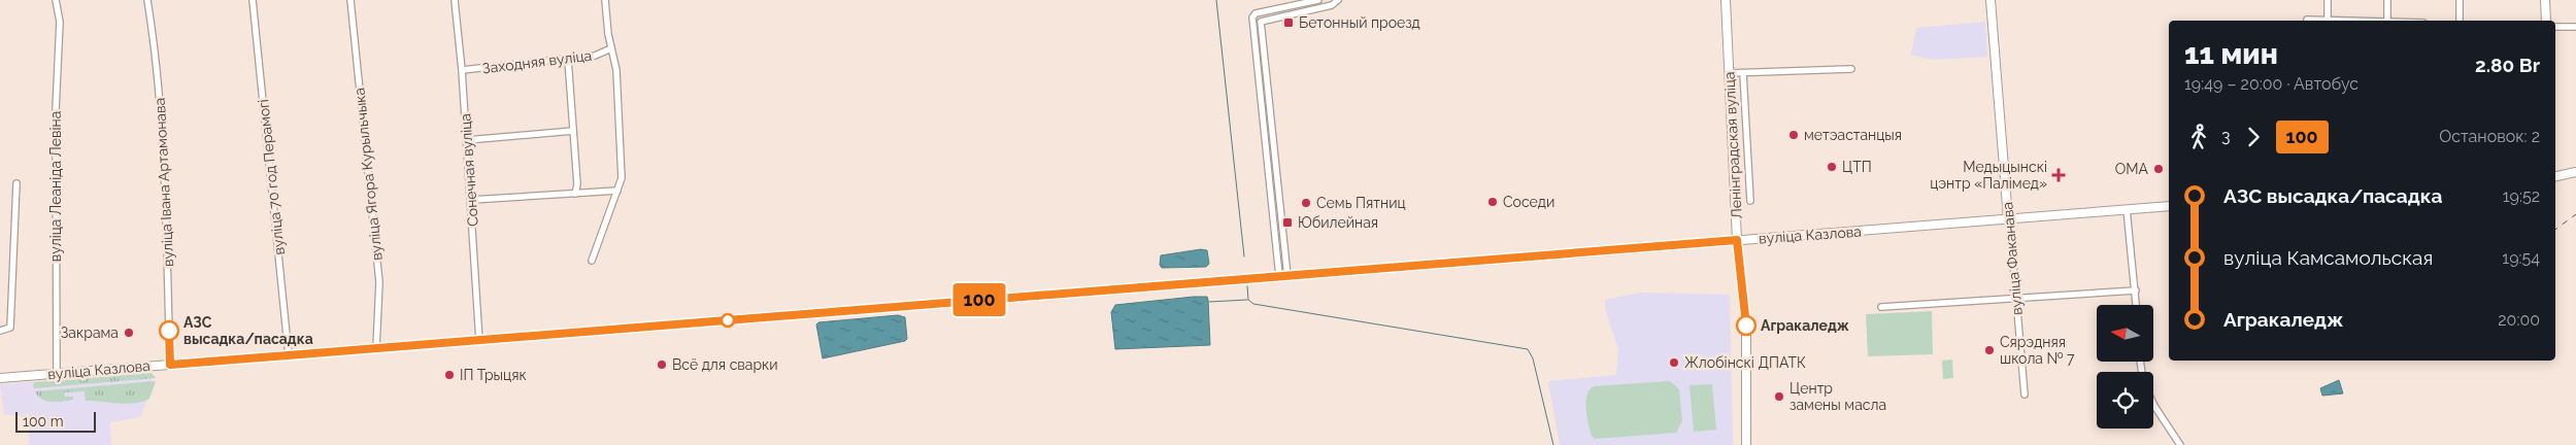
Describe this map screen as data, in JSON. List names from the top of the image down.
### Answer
{
  "streets": {
    "main road": ["Ленінградская вуліца", "вуліца Казлова", "вуліца Факанава"],
    "street": [
      "Заходняя вуліца",
      "Сонечная вуліца",
      "вуліца Ягора Курыльчыка",
      "вуліца 70 год Перамогі",
      "вуліца Івана Артамонава",
      "вуліца Леаніда Левіна"
    ]
  },
  "crossings": [
    ["Заходняя вуліца", "Сонечная вуліца"],
    ["Ленінградская вуліца", "вуліца Казлова"],
    ["Сонечная вуліца", "вуліца Казлова"],
    ["вуліца Ягора Курыльчыка", "вуліца Казлова"],
    ["вуліца 70 год Перамогі", "вуліца Казлова"],
    ["вуліца Івана Артамонава", "вуліца Казлова"],
    ["вуліца Леаніда Левіна", "вуліца Казлова"],
    ["вуліца Казлова", "вуліца Факанава"]
  ],
  "places": {
    "transit": ["Бетонный проезд", "Юбилейная"],
    "other": [
      "метэастанцыя",
      "ЦТП",
      "ОМА",
      "Соседи",
      "Семь Пятниц",
      "Агракаледж",
      "АЗС высадка/пасадка",
      "Закрама",
      "Сярэдняя школа № 7",
      "Жлобінскі ДПАТК",
      "Всё для сварки",
      "ІП Трыцяк",
      "Центр замены масла"
    ],
    "health": ["Медыцынскі цэнтр «Палімед»"]
  },
  "lines": ["bus line 100"],
  "scale_bar": "100 m",
  "north": "left",
  "page": {
    "on_map": "100",
    "heading": ["11 мин", "19:49 – 20:00 · Автобус", "2.80 Br"],
    "legs": ["3", "100", "Остановок: 2"],
    "list": [
      {
        "name": "АЗС высадка/пасадка",
        "value": "19:52"
      },
      {
        "name": "вуліца Камсамольская",
        "value": "19:54"
      },
      {
        "name": "Агракаледж",
        "value": "20:00"
      }
    ],
    "scale": "100 m"
  }
}
